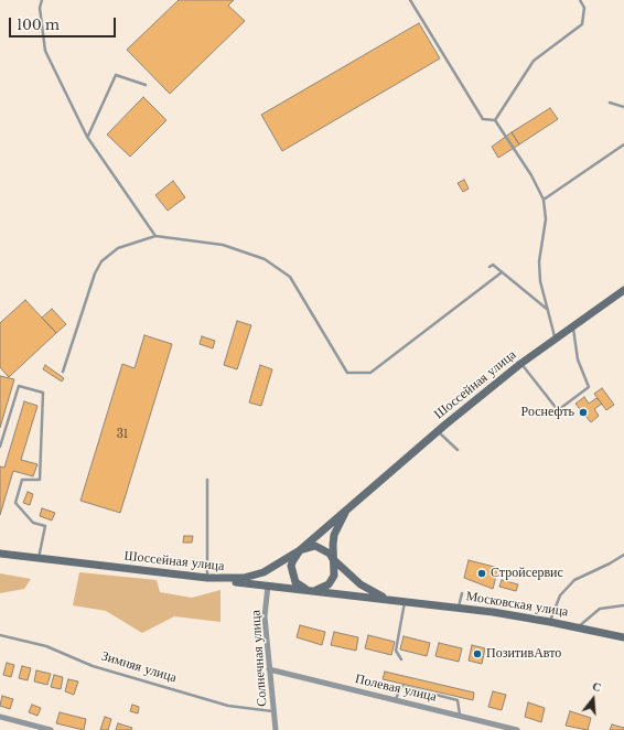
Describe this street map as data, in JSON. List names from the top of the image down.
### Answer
{
  "streets": {
    "main road": ["Шоссейная улица", "Московская улица"],
    "street": ["Солнечная улица", "Полевая улица"],
    "lane": ["Зимняя улица"]
  },
  "crossings": [
    ["Шоссейная улица", "Московская улица"],
    ["Московская улица", "Солнечная улица"],
    ["Солнечная улица", "Зимняя улица"],
    ["Солнечная улица", "Полевая улица"]
  ],
  "places": ["Роснефть", "Стройсервис", "ПозитивАвто"],
  "house_numbers": ["31"],
  "scale_bar": "100 m",
  "north": "top"
}
